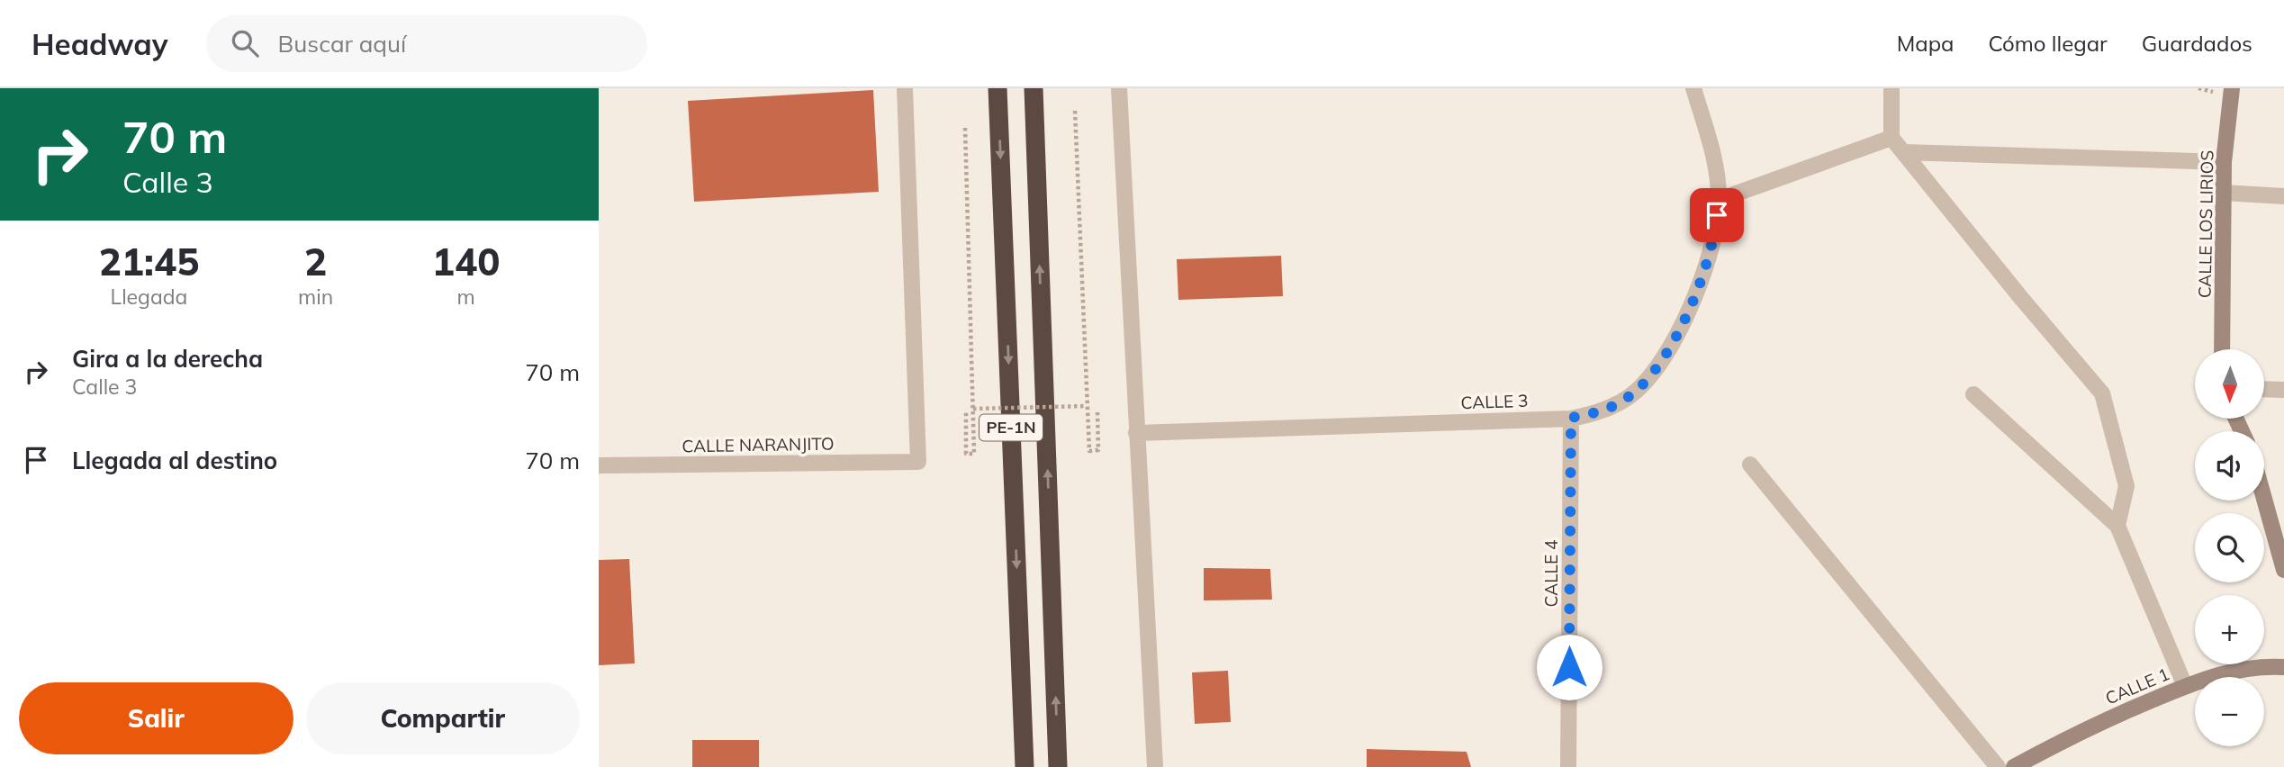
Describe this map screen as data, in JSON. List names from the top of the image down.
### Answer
{
  "streets": {
    "highway": ["PE-1N"],
    "street": [
      "CALLE LOS LIRIOS",
      "CALLE 3",
      "CALLE NARANJITO",
      "CALLE 4",
      "CALLE 1"
    ]
  },
  "crossings": [
    ["CALLE 3", "CALLE 4"]
  ],
  "north": "bottom",
  "page": {
    "header": "Headway",
    "search": "Buscar aquí",
    "nav": ["Mapa", "Cómo llegar", "Guardados"],
    "turn": ["70 m", "Calle 3"],
    "eta": [
      "21:45",
      "Llegada",
      "2",
      "min",
      "140",
      "m"
    ],
    "list": [
      {
        "name": "Gira a la derecha",
        "note": "Calle 3",
        "value": "70 m"
      },
      {
        "name": "Llegada al destino",
        "value": "70 m"
      }
    ],
    "map_buttons": ["+", "−"],
    "buttons": ["Salir", "Compartir"]
  }
}
